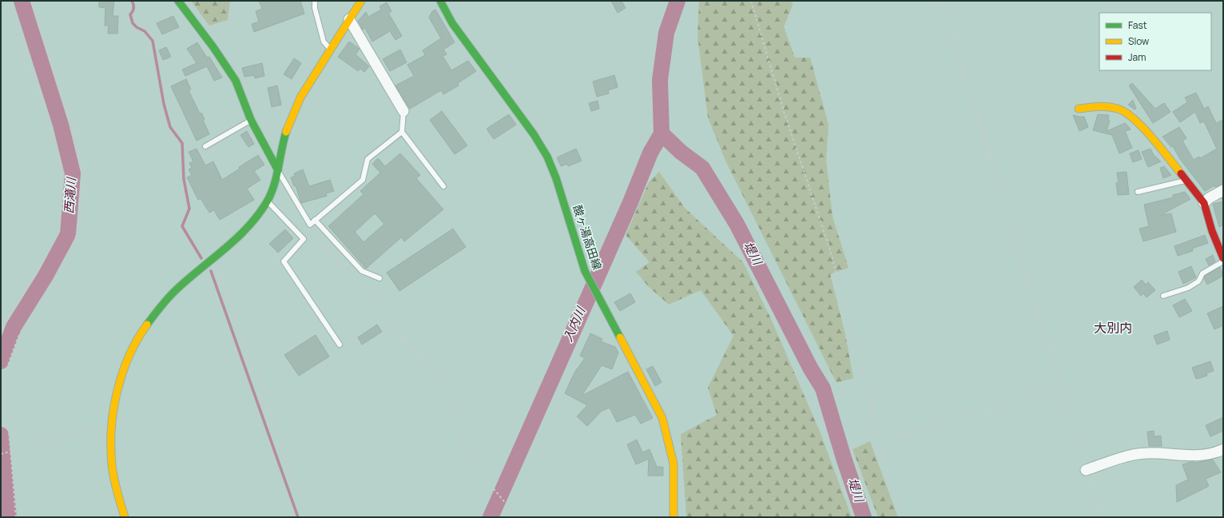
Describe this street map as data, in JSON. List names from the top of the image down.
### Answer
{
  "streets": {
    "street": ["酸ヶ湯高田線"]
  },
  "districts": ["大別内"],
  "water": ["西滝川", "堤川", "入内川"],
  "legend": ["Fast", "Slow", "Jam"]
}
